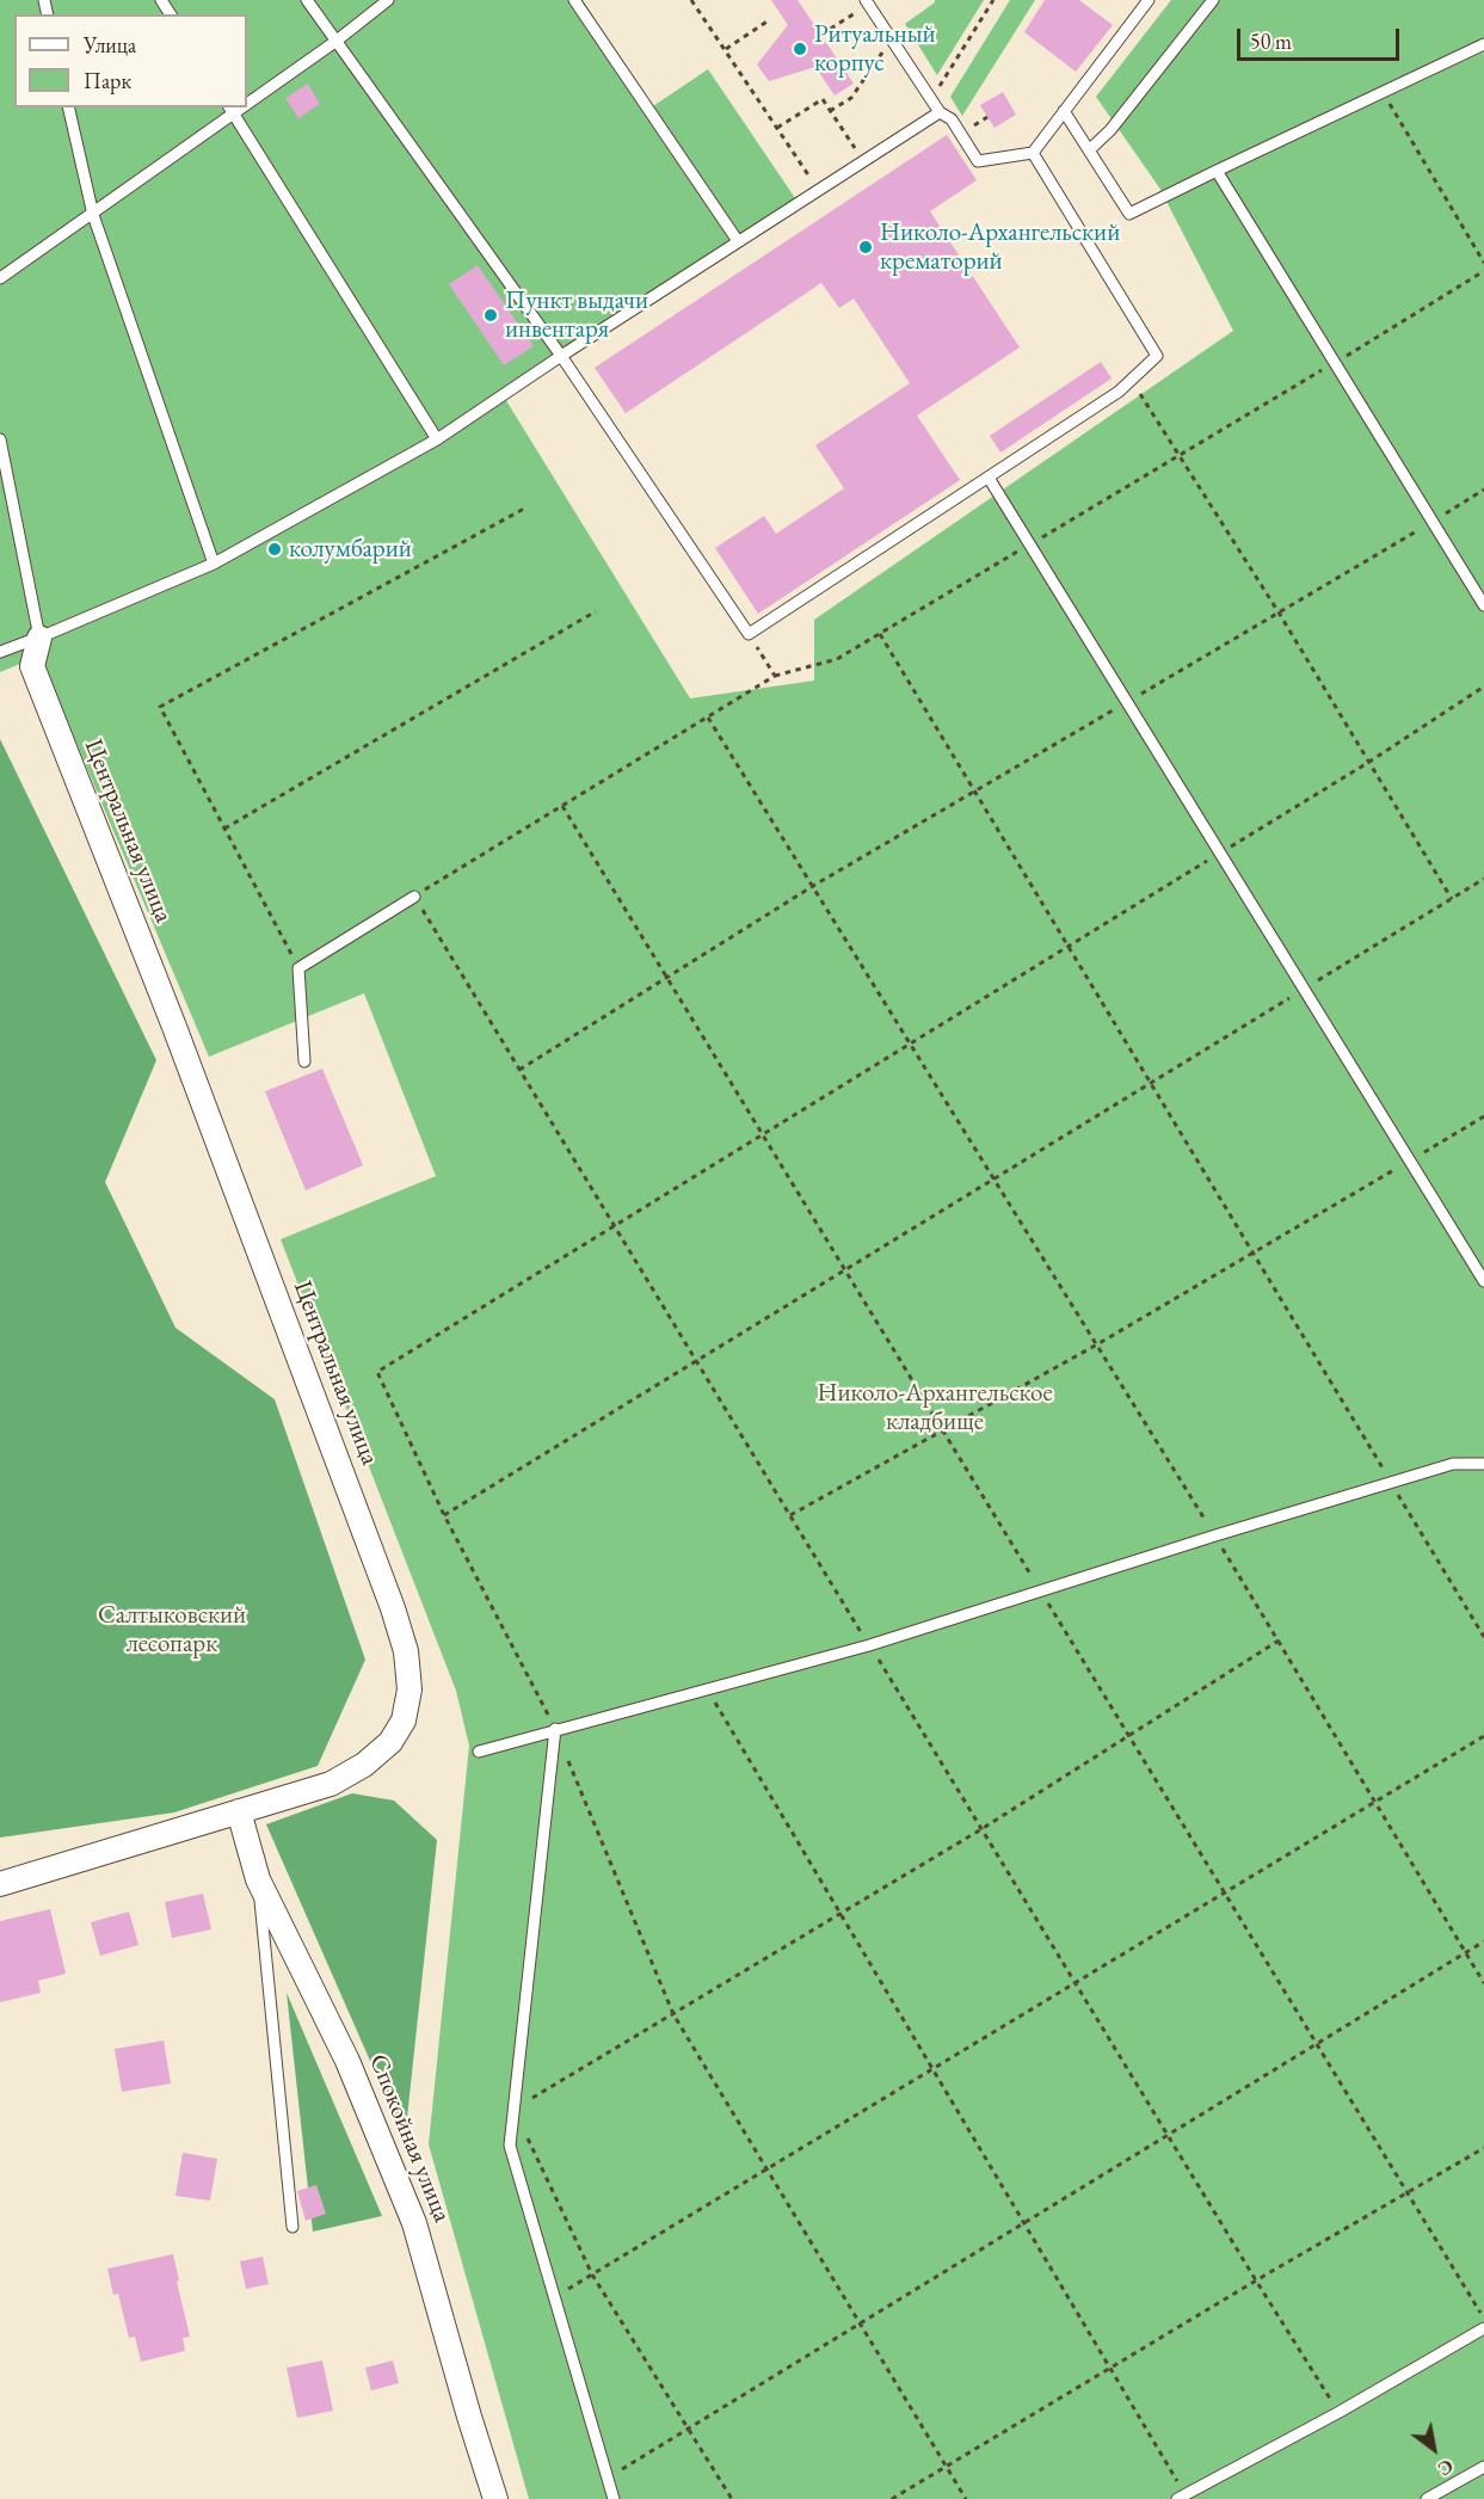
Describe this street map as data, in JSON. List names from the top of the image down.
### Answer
{
  "streets": {
    "street": ["Центральная улица", "Спокойная улица"]
  },
  "crossings": [
    ["Центральная улица", "Спокойная улица"]
  ],
  "parks": ["Николо-Архангельское кладбище", "Салтыковский лесопарк"],
  "places": [
    "Ритуальный корпус",
    "Николо-Архангельский крематорий",
    "Пункт выдачи инвентаря",
    "колумбарий"
  ],
  "legend": ["Улица", "Парк"],
  "scale_bar": "50 m",
  "north": "bottom right"
}
